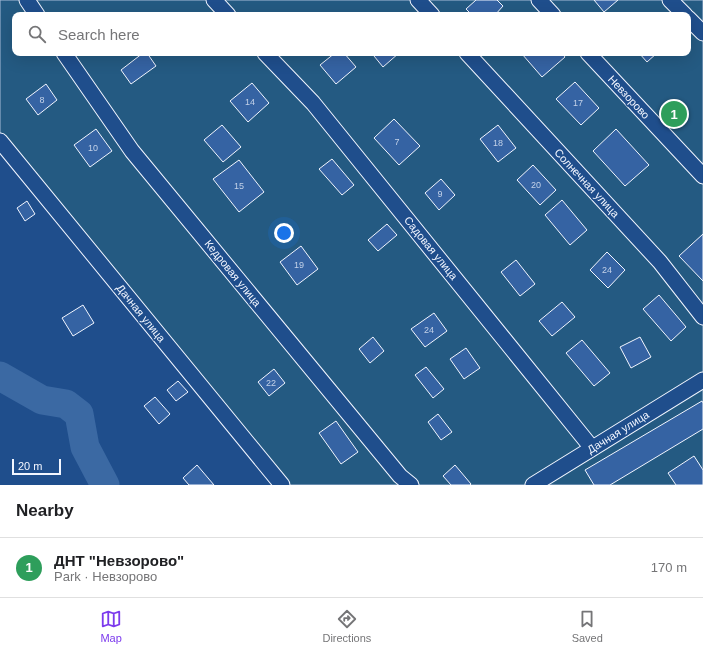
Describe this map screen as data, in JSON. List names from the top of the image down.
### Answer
{
  "streets": {
    "street": [
      "Невзорово",
      "Солнечная улица",
      "Садовая улица",
      "Кедровая улица",
      "Дачная улица"
    ]
  },
  "crossings": [
    ["Садовая улица", "Дачная улица"]
  ],
  "house_numbers": [
    "8",
    "14",
    "17",
    "7",
    "18",
    "10",
    "20",
    "15",
    "9",
    "19",
    "24",
    "24",
    "22"
  ],
  "scale_bar": "20 m",
  "page": {
    "search": "Search here",
    "pins": "1",
    "scale": "20 m",
    "heading": "Nearby",
    "list": [
      {
        "mark": "1",
        "name": "ДНТ \"Невзорово\"",
        "note": "Park · Невзорово",
        "value": "170 m"
      }
    ],
    "nav": ["Map", "Directions", "Saved"]
  }
}
